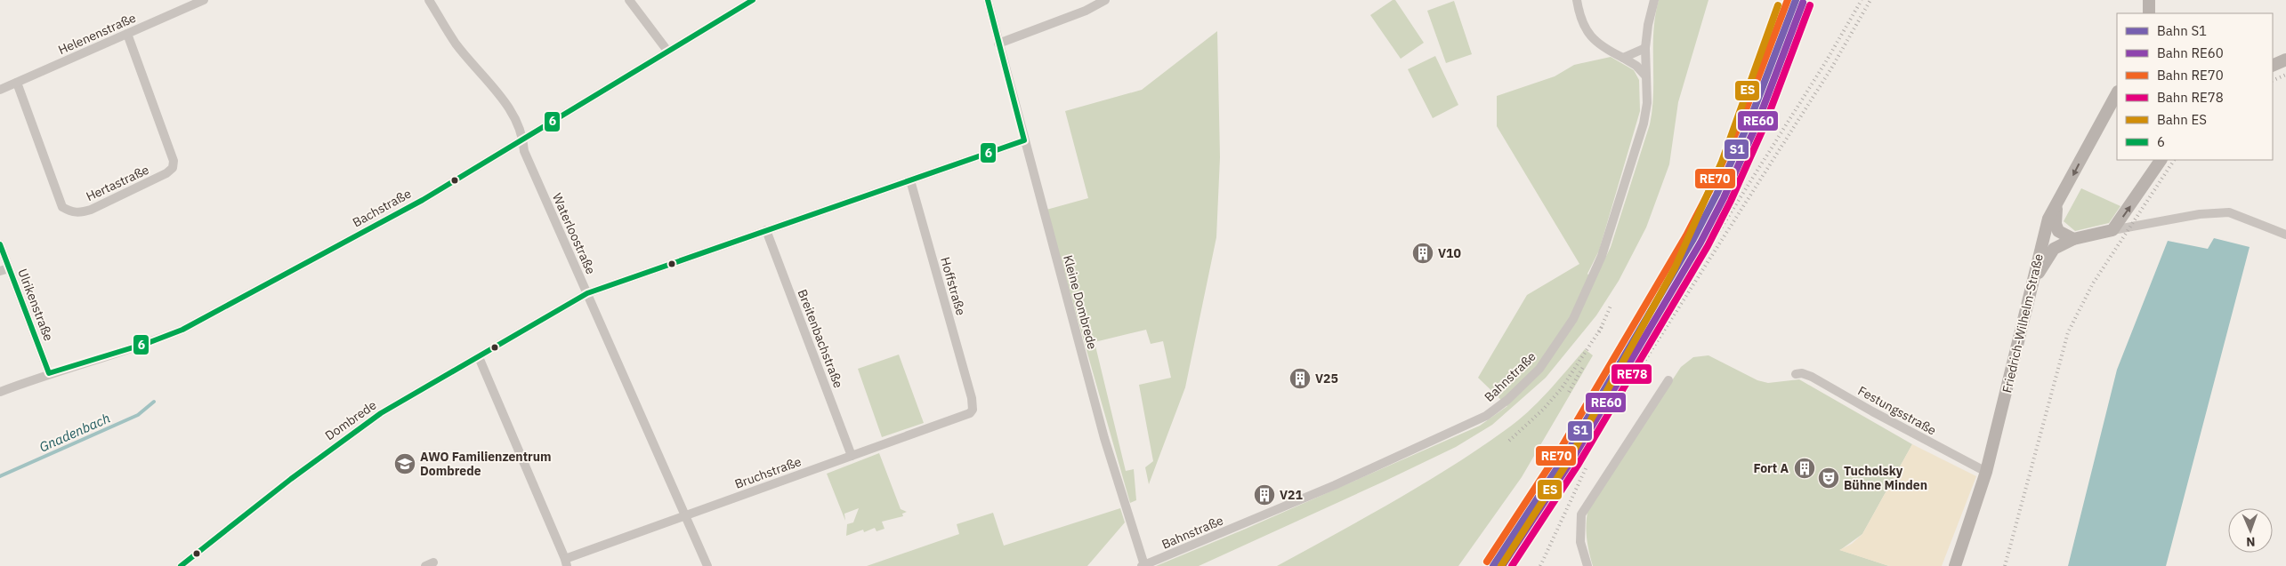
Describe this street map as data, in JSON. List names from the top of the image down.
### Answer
{
  "streets": {
    "main road": ["Friedrich-Wilhelm-Straße"],
    "street": [
      "Helenenstraße",
      "Hertastraße",
      "Bachstraße",
      "Waterloostraße",
      "Hoffstraße",
      "Kleine Dombrede",
      "Ulrikenstraße",
      "Breitenbachstraße",
      "Bahnstraße",
      "Festungsstraße",
      "Dombrede",
      "Bruchstraße"
    ]
  },
  "crossings": [
    ["Helenenstraße", "Hertastraße"],
    ["Bachstraße", "Waterloostraße"],
    ["Bachstraße", "Ulrikenstraße"],
    ["Waterloostraße", "Dombrede"],
    ["Waterloostraße", "Bruchstraße"],
    ["Hoffstraße", "Dombrede"],
    ["Hoffstraße", "Bruchstraße"],
    ["Kleine Dombrede", "Bahnstraße"],
    ["Kleine Dombrede", "Dombrede"],
    ["Friedrich-Wilhelm-Straße", "Festungsstraße"],
    ["Breitenbachstraße", "Dombrede"],
    ["Breitenbachstraße", "Bruchstraße"]
  ],
  "water": ["Gnadenbach"],
  "places": {
    "building": [
      "V10",
      "V25",
      "Fort A",
      "V21"
    ],
    "school or university": ["AWO Familienzentrum Dombrede"],
    "theatre": ["Tucholsky Bühne Minden"]
  },
  "lines": [
    "rail line S1",
    "rail line RE70",
    "transit line 6",
    "rail line RE60",
    "rail line RE78",
    "rail line ES"
  ],
  "legend": [
    "Bahn S1",
    "Bahn RE60",
    "Bahn RE70",
    "Bahn RE78",
    "Bahn ES",
    "6"
  ],
  "north": "bottom"
}
